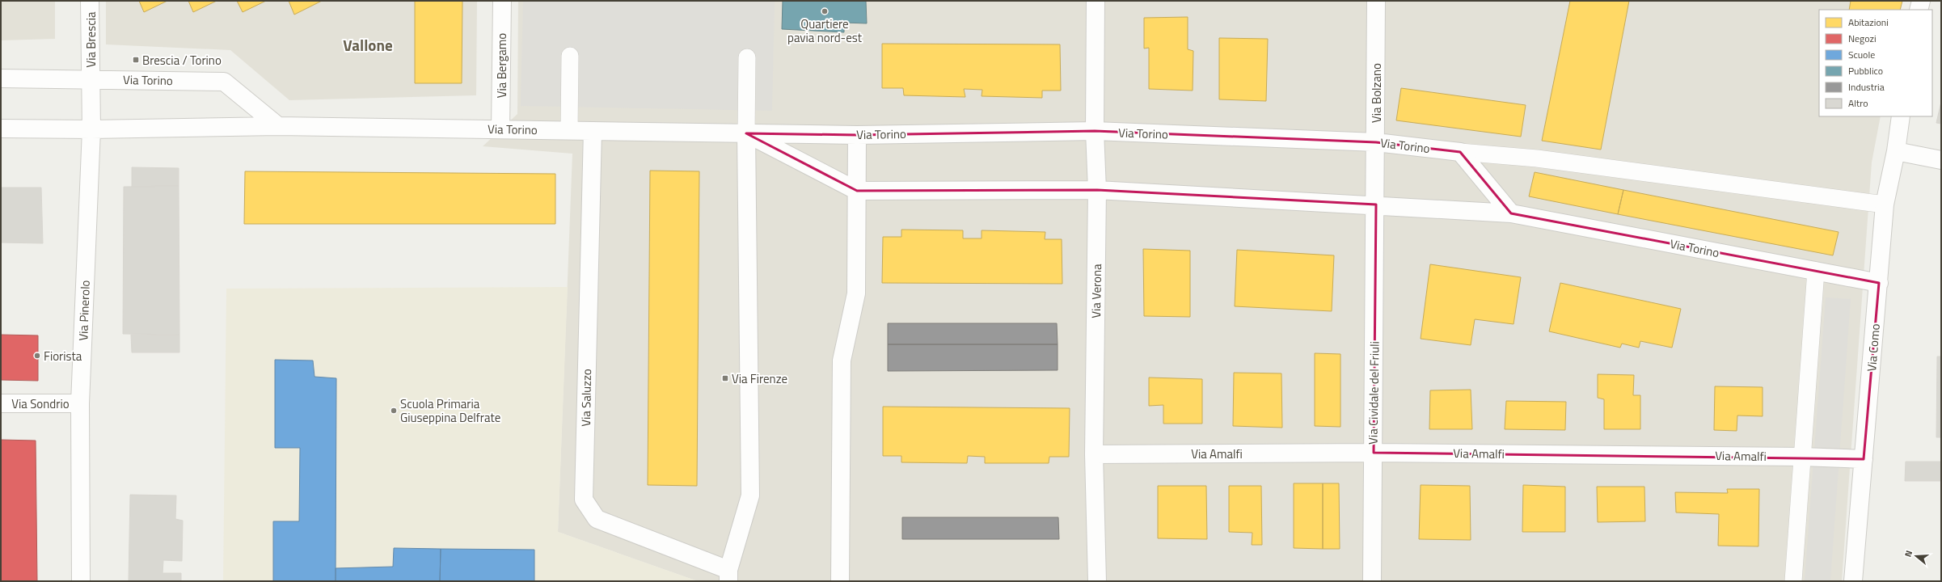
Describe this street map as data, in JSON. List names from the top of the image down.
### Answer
{
  "streets": {
    "street": [
      "Via Brescia",
      "Via Bergamo",
      "Via Torino",
      "Via Bolzano",
      "Via Verona",
      "Via Pinerolo",
      "Via Como",
      "Via Cividale del Friuli",
      "Via Saluzzo",
      "Via Sondrio",
      "Via Amalfi"
    ]
  },
  "crossings": [
    ["Via Brescia", "Via Torino"],
    ["Via Brescia", "Via Pinerolo"],
    ["Via Bergamo", "Via Torino"],
    ["Via Torino", "Via Bolzano"],
    ["Via Torino", "Via Verona"],
    ["Via Torino", "Via Pinerolo"],
    ["Via Torino", "Via Como"],
    ["Via Torino", "Via Cividale del Friuli"],
    ["Via Torino", "Via Saluzzo"],
    ["Via Bolzano", "Via Cividale del Friuli"],
    ["Via Verona", "Via Amalfi"],
    ["Via Pinerolo", "Via Sondrio"],
    ["Via Como", "Via Amalfi"],
    ["Via Cividale del Friuli", "Via Amalfi"]
  ],
  "districts": ["Vallone"],
  "places": {
    "other": ["Quartiere pavia nord-est", "Fiorista", "Scuola Primaria Giuseppina Delfrate"],
    "transit": ["Brescia / Torino", "Via Firenze"]
  },
  "legend": [
    "Abitazioni",
    "Negozi",
    "Scuole",
    "Pubblico",
    "Industria",
    "Altro"
  ],
  "north": "left"
}
